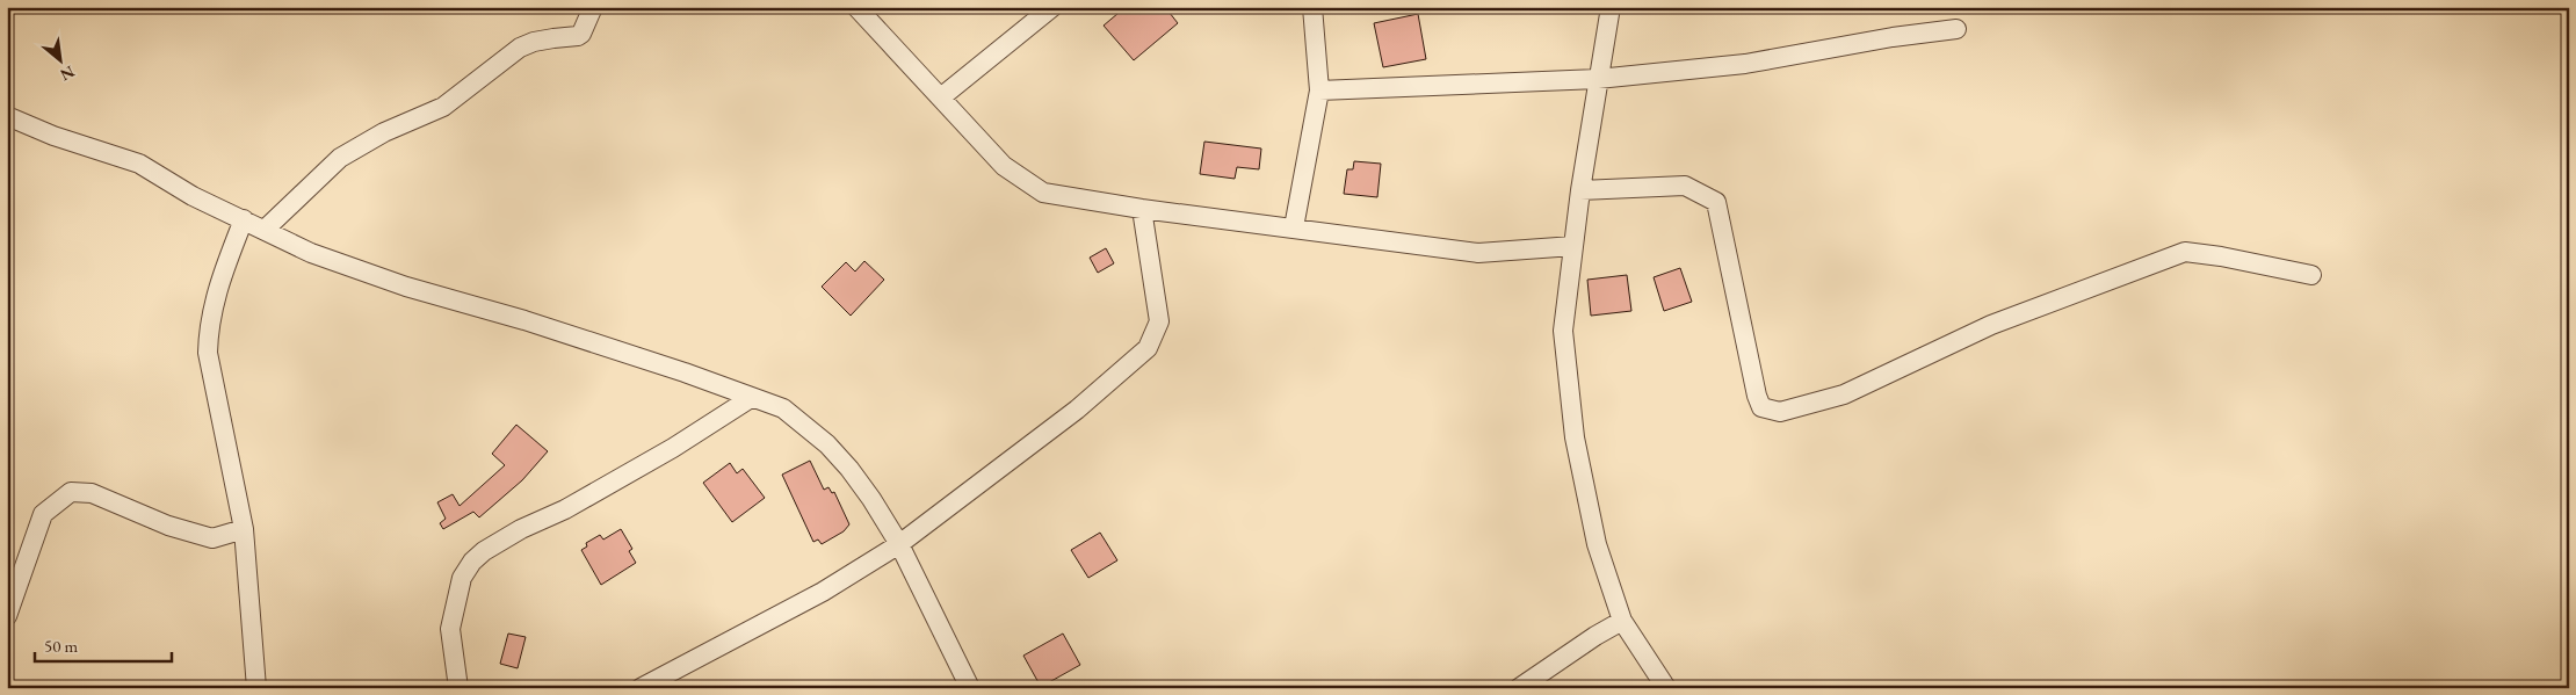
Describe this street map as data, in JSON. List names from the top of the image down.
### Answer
{
  "scale_bar": "50 m",
  "north": "bottom right"
}
